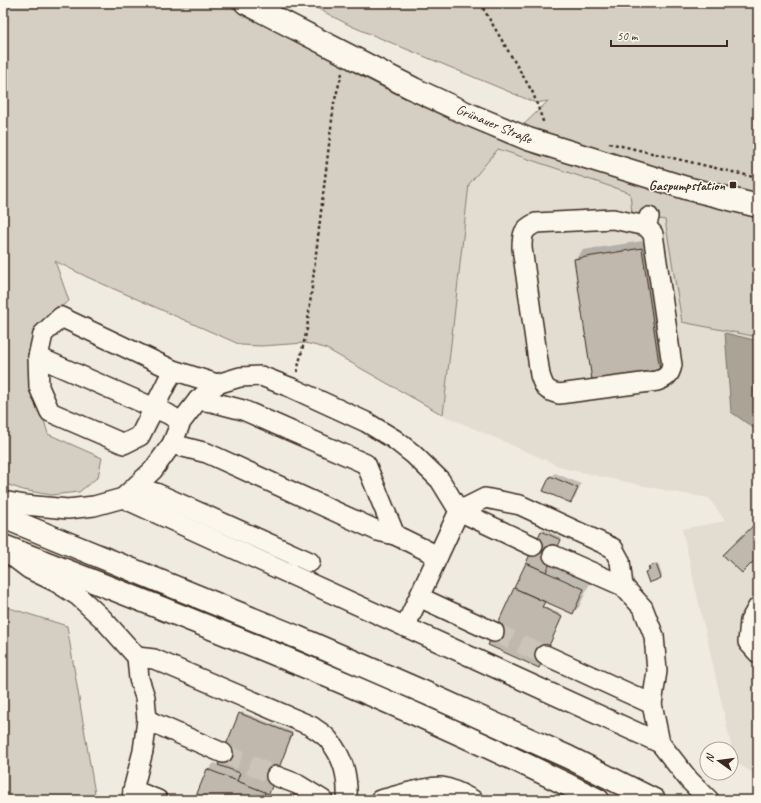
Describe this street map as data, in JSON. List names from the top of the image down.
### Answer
{
  "streets": {
    "main road": ["Grünauer Straße"]
  },
  "places": {
    "transit": ["Gaspumpstation"]
  },
  "scale_bar": "50 m",
  "north": "left"
}
